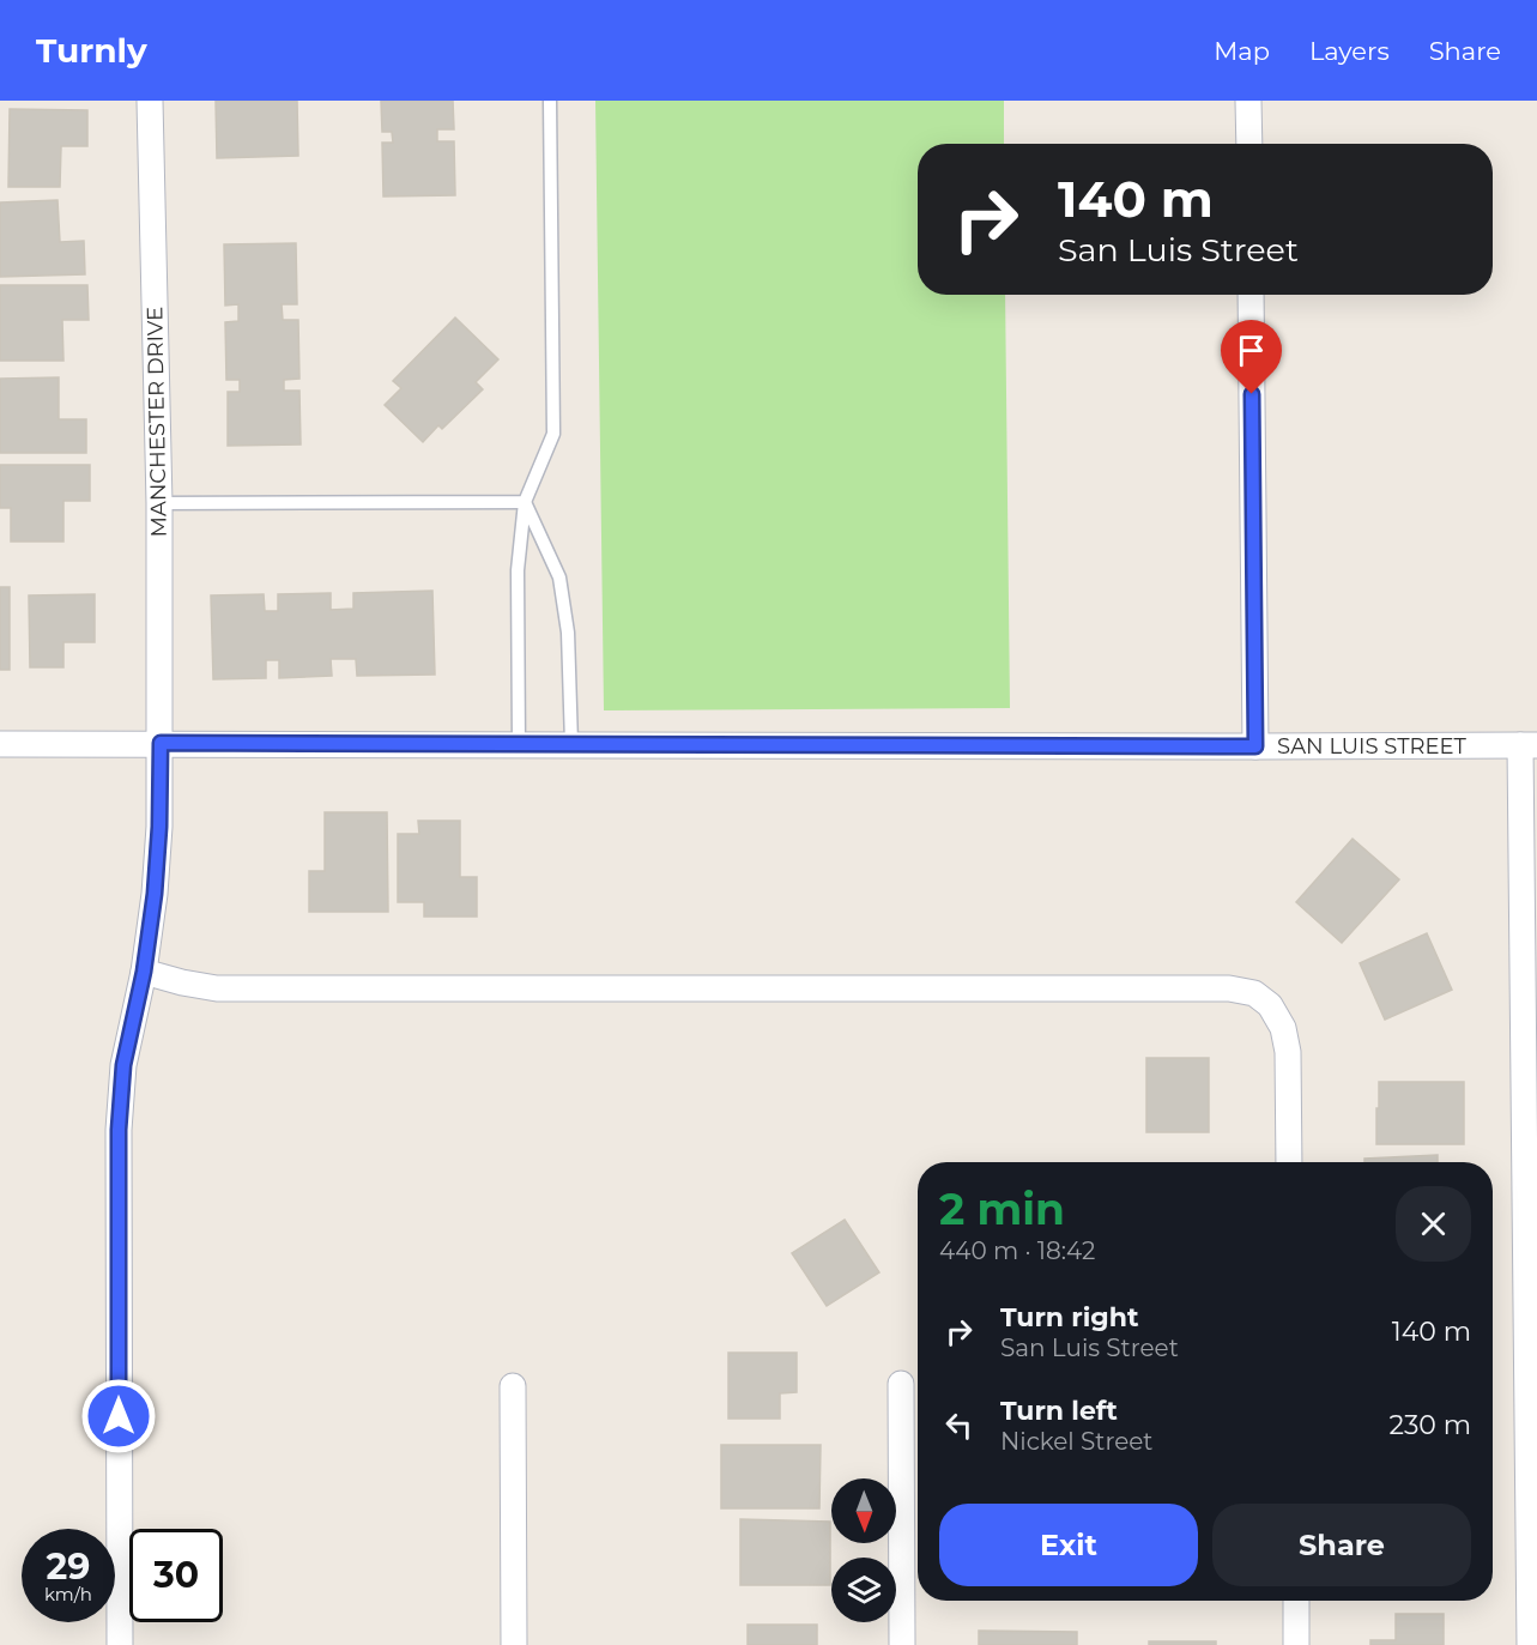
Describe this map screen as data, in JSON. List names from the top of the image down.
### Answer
{
  "streets": {
    "street": ["MANCHESTER DRIVE", "SAN LUIS STREET"]
  },
  "crossings": [
    ["MANCHESTER DRIVE", "SAN LUIS STREET"]
  ],
  "north": "bottom",
  "page": {
    "header": "Turnly",
    "nav": ["Map", "Layers", "Share"],
    "turn": ["140 m", "San Luis Street"],
    "heading": ["2 min", "440 m · 18:42"],
    "list": [
      {
        "name": "Turn right",
        "note": "San Luis Street",
        "value": "140 m"
      },
      {
        "name": "Turn left",
        "note": "Nickel Street",
        "value": "230 m"
      }
    ],
    "buttons": ["Exit", "Share"],
    "speed": "29 km/h",
    "limit": "30"
  }
}
